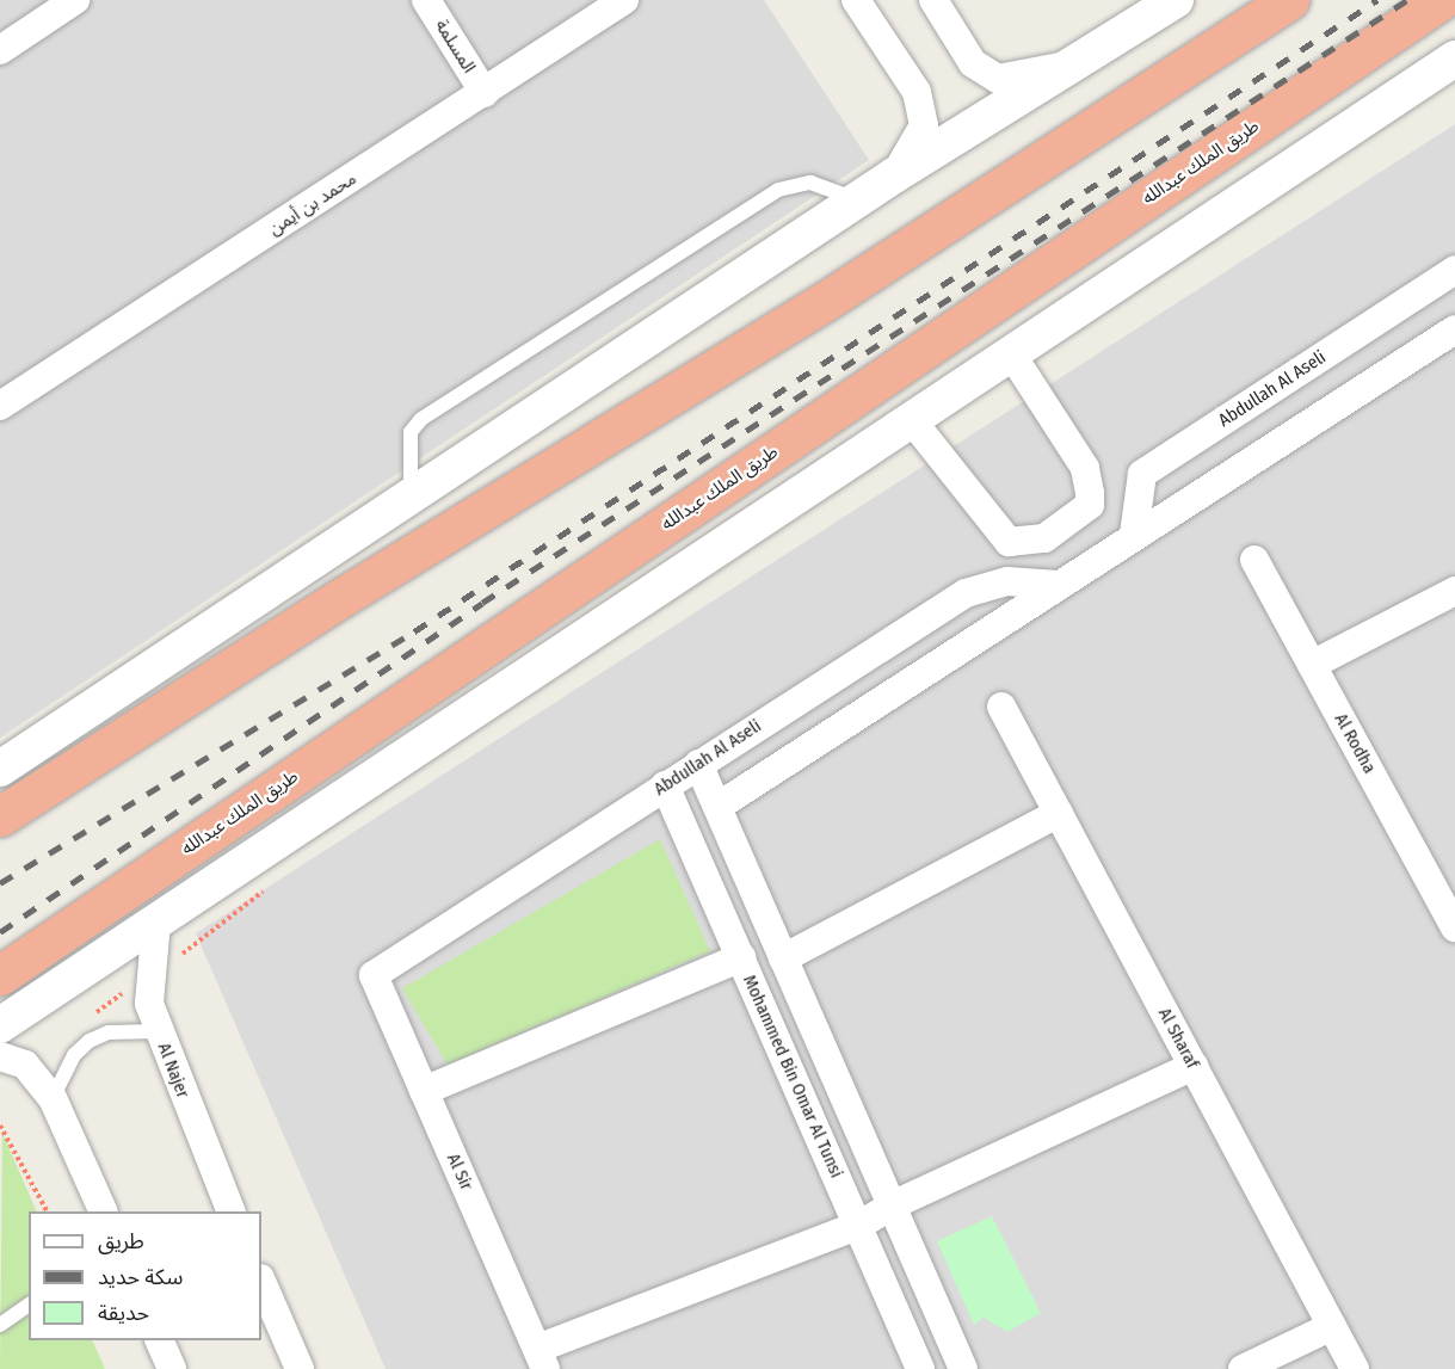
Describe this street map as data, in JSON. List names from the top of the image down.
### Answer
{
  "streets": {
    "highway": ["طريق الملك عبدالله"],
    "street": [
      "المسلمة",
      "محمد بن أيمن",
      "Abdullah Al Aseli",
      "Al Rodha",
      "Al Sharaf",
      "Al Najer",
      "Mohammed Bin Omar Al Tunsi",
      "Al Sir"
    ]
  },
  "crossings": [
    ["المسلمة", "محمد بن أيمن"],
    ["Abdullah Al Aseli", "Mohammed Bin Omar Al Tunsi"],
    ["Abdullah Al Aseli", "Al Sir"]
  ],
  "legend": ["طريق", "سكة حديد", "حديقة"]
}
